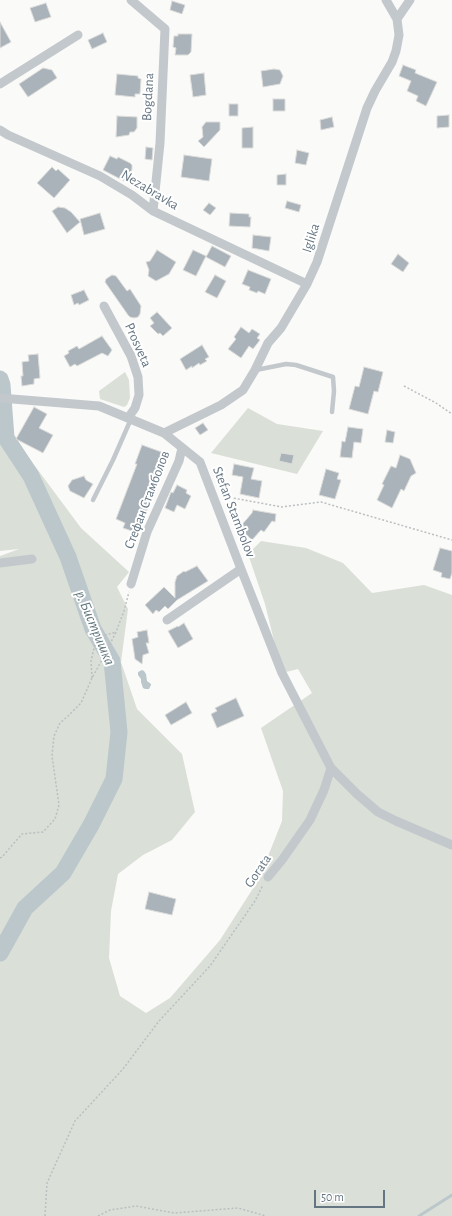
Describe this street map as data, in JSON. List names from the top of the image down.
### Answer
{
  "streets": {
    "street": [
      "Bogdana",
      "Nezabravka",
      "Iglika",
      "Prosveta",
      "Стефан Стамболов",
      "Stefan Stambolov",
      "Gorata"
    ]
  },
  "crossings": [
    ["Bogdana", "Nezabravka"],
    ["Nezabravka", "Iglika"],
    ["Iglika", "Stefan Stambolov"],
    ["Prosveta", "Stefan Stambolov"],
    ["Стефан Стамболов", "Stefan Stambolov"],
    ["Stefan Stambolov", "Gorata"]
  ],
  "water": ["р. Бистришка"],
  "scale_bar": "50 m"
}
